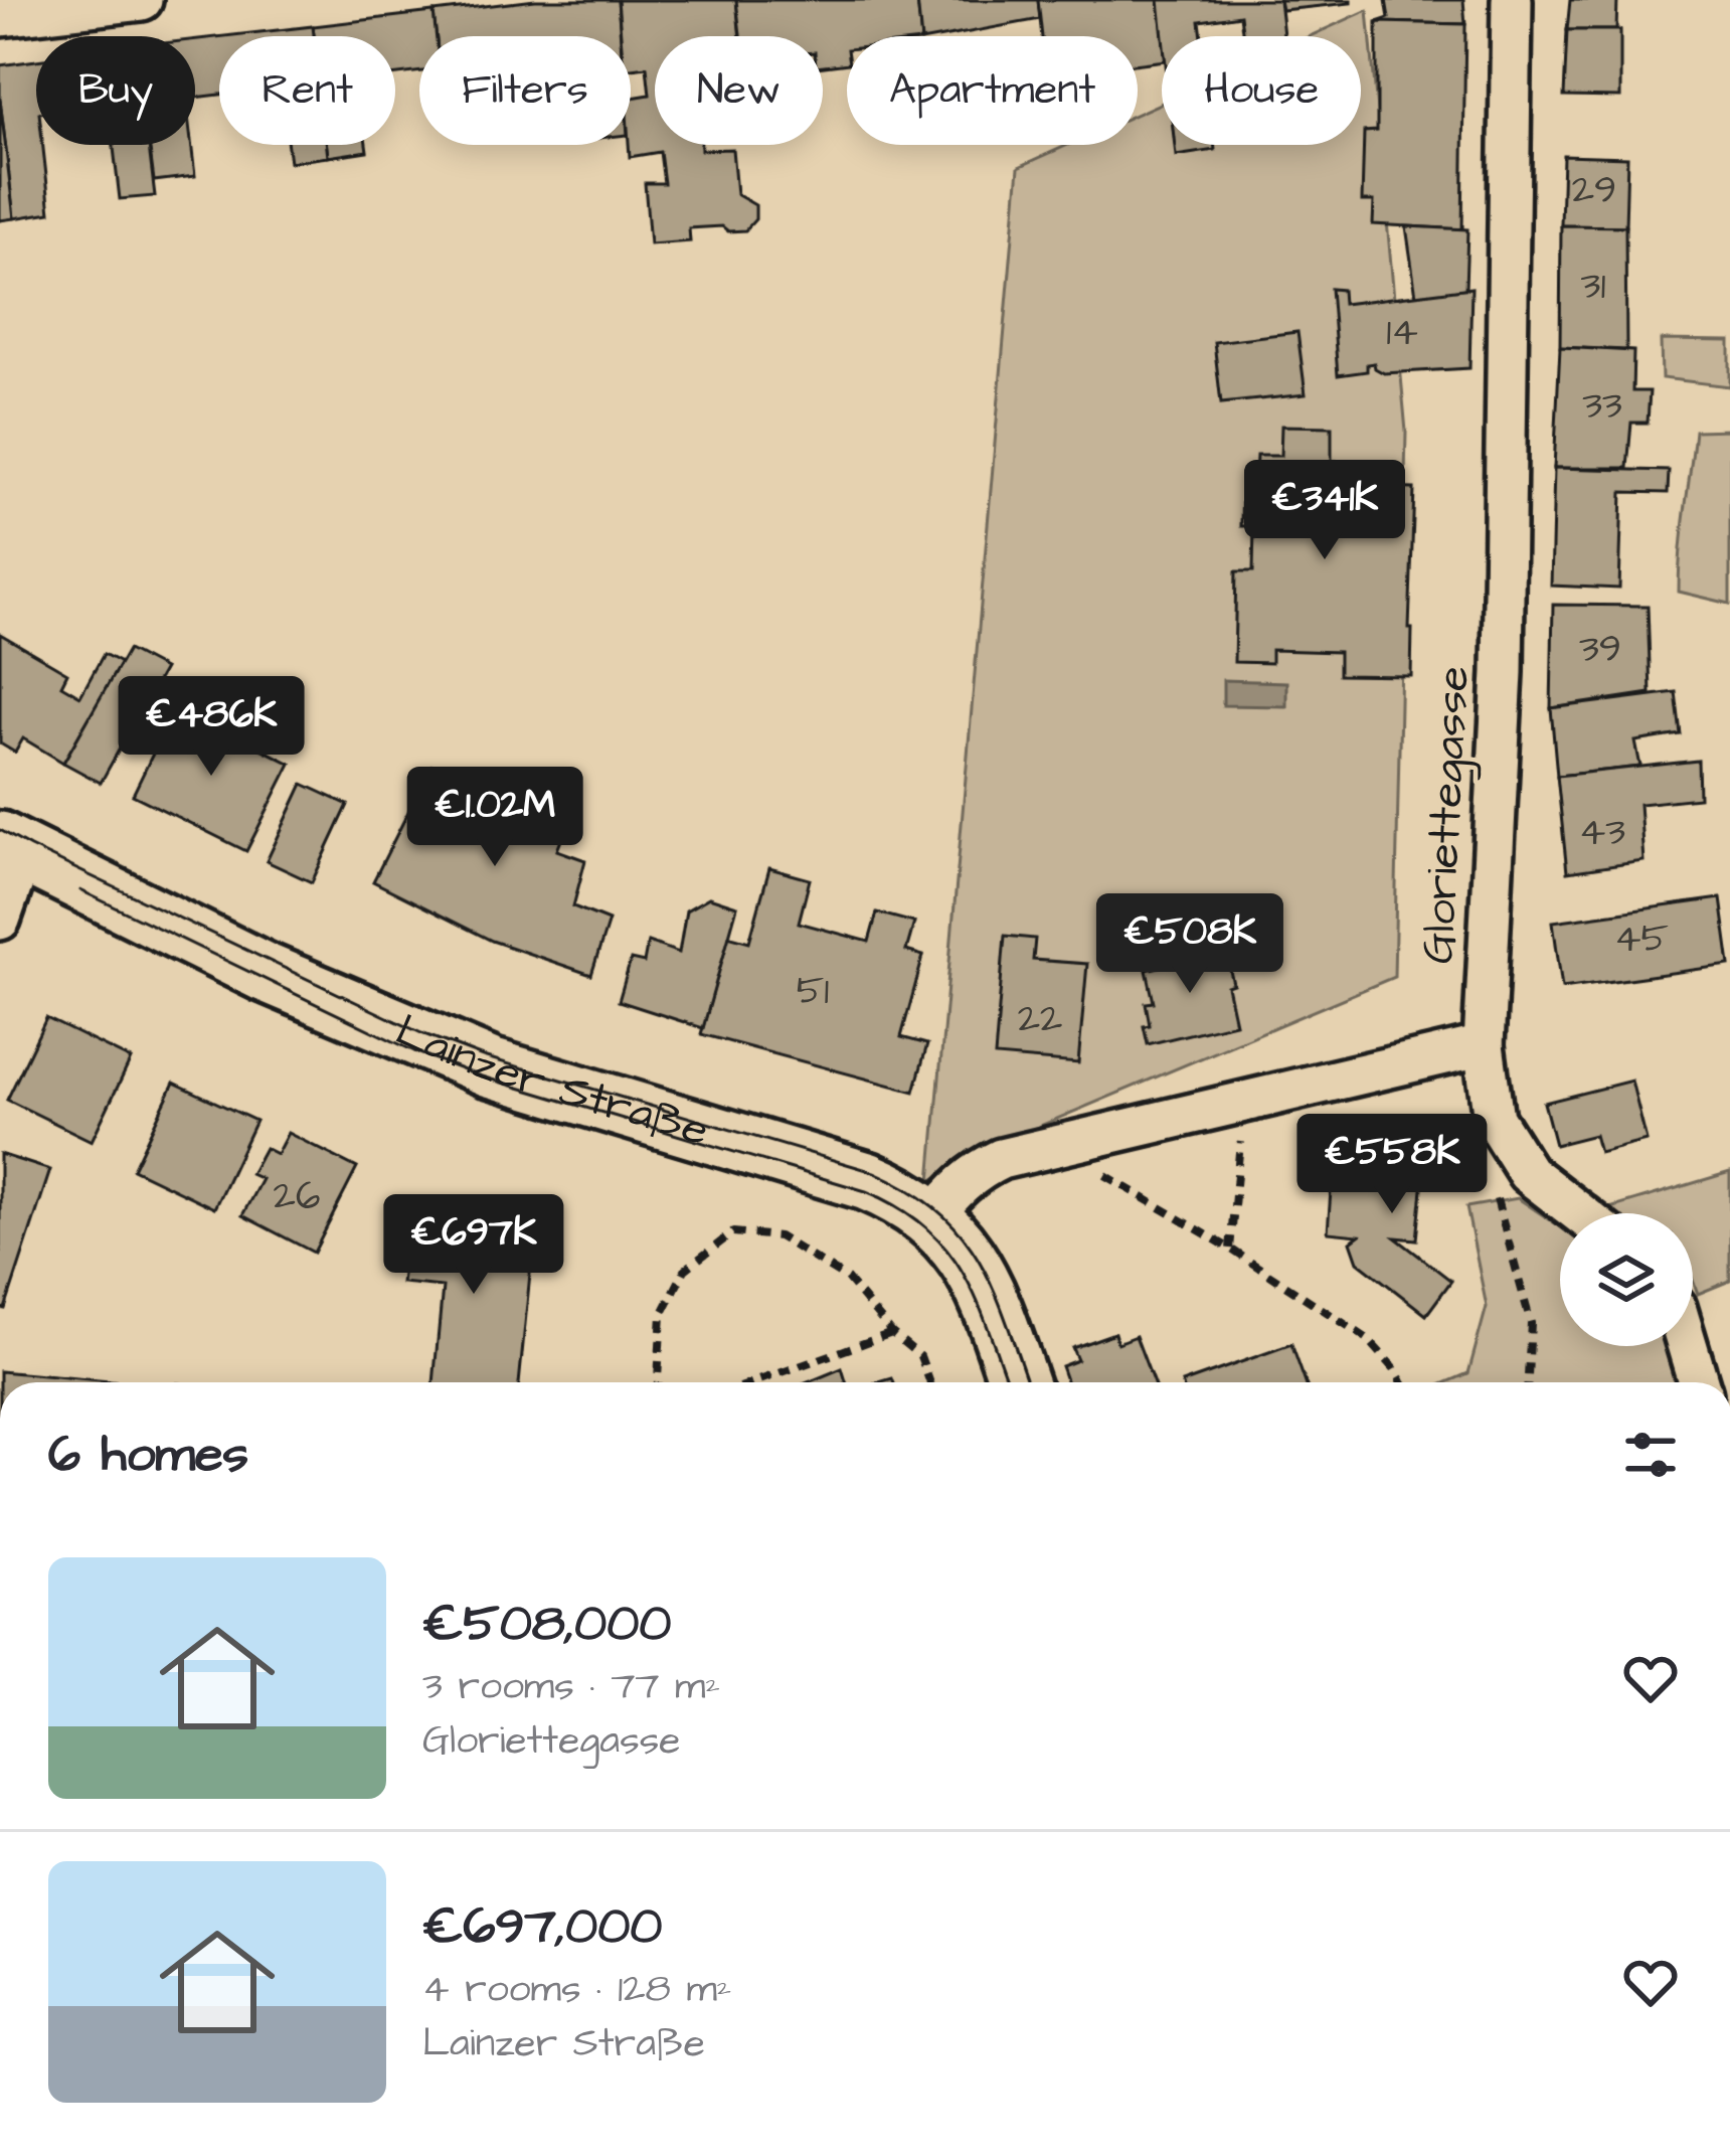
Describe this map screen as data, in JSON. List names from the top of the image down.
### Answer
{
  "streets": {
    "main road": ["Lainzer Straße"],
    "street": ["Gloriettegasse"]
  },
  "house_numbers": [
    "29",
    "31",
    "14",
    "33",
    "39",
    "43",
    "45",
    "51",
    "22",
    "26"
  ],
  "page": {
    "chip": [
      "Buy",
      "Rent",
      "Filters",
      "New",
      "Apartment",
      "House"
    ],
    "price": [
      "€341K",
      "€486K",
      "€1.02M",
      "€508K",
      "€558K",
      "€697K"
    ],
    "heading": "6 homes",
    "list": [
      {
        "name": "€508,000",
        "note": "3 rooms · 77 m² · Gloriettegasse"
      },
      {
        "name": "€697,000",
        "note": "4 rooms · 128 m² · Lainzer Straße"
      }
    ]
  }
}
